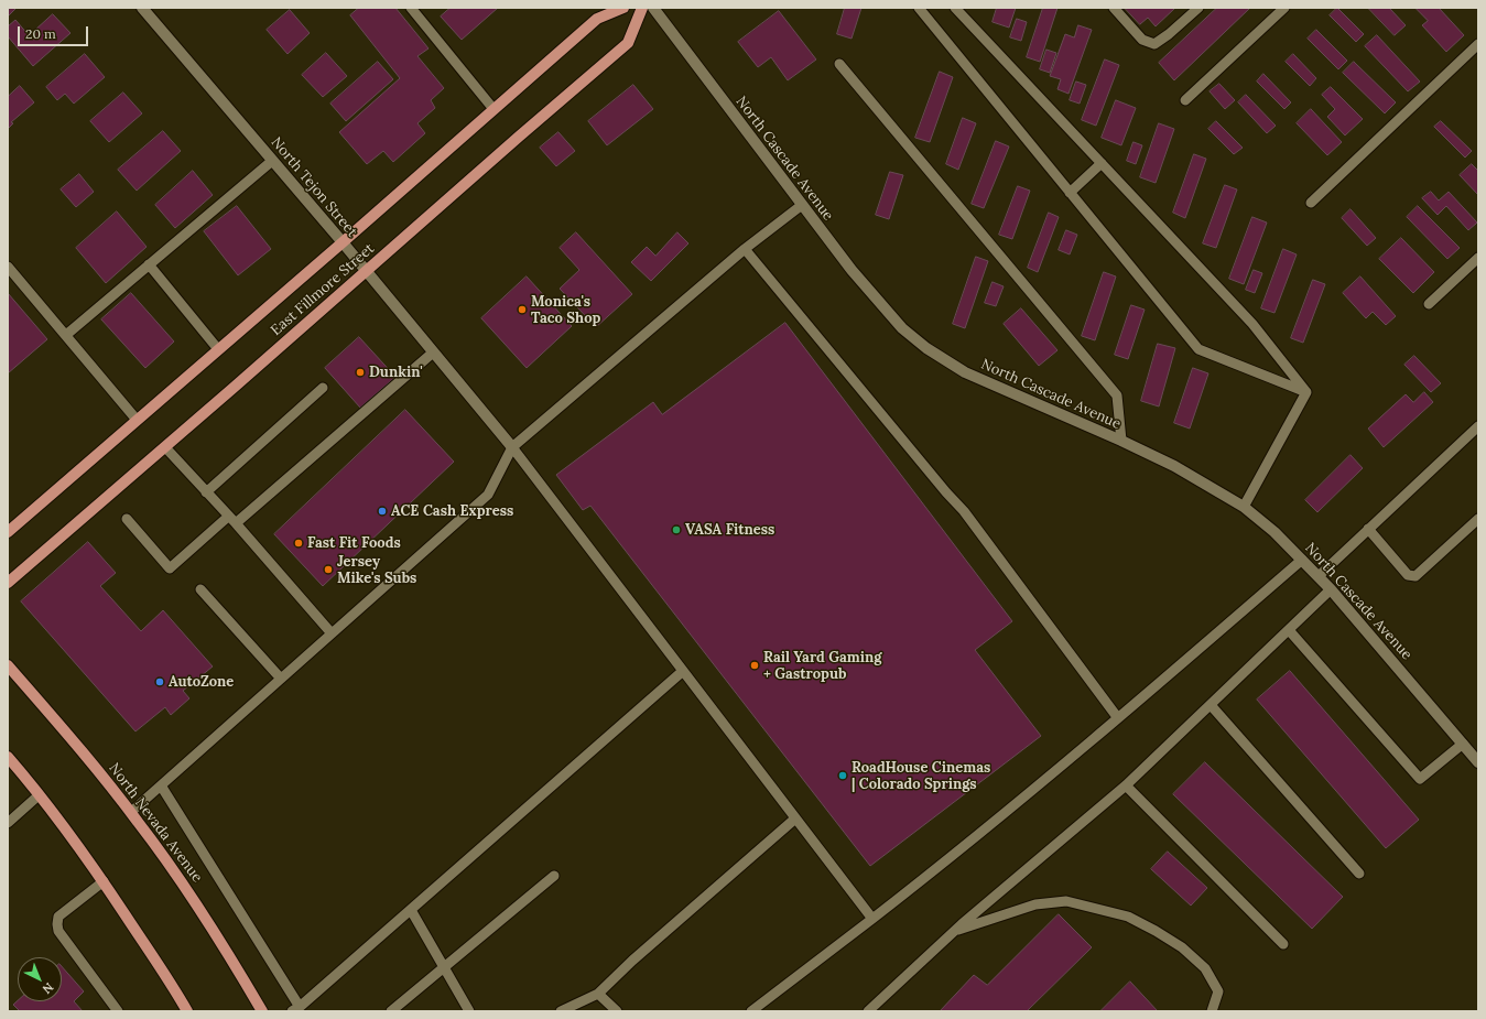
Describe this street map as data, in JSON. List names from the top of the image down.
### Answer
{
  "streets": {
    "main road": ["East Fillmore Street", "North Nevada Avenue"],
    "street": ["North Cascade Avenue", "North Tejon Street"]
  },
  "crossings": [
    ["North Tejon Street", "East Fillmore Street"]
  ],
  "places": [
    "Monica's Taco Shop",
    "Dunkin'",
    "ACE Cash Express",
    "VASA Fitness",
    "Fast Fit Foods",
    "Jersey Mike's Subs",
    "Rail Yard Gaming + Gastropub",
    "AutoZone",
    "RoadHouse Cinemas | Colorado Springs"
  ],
  "scale_bar": "20 m",
  "north": "bottom right"
}
